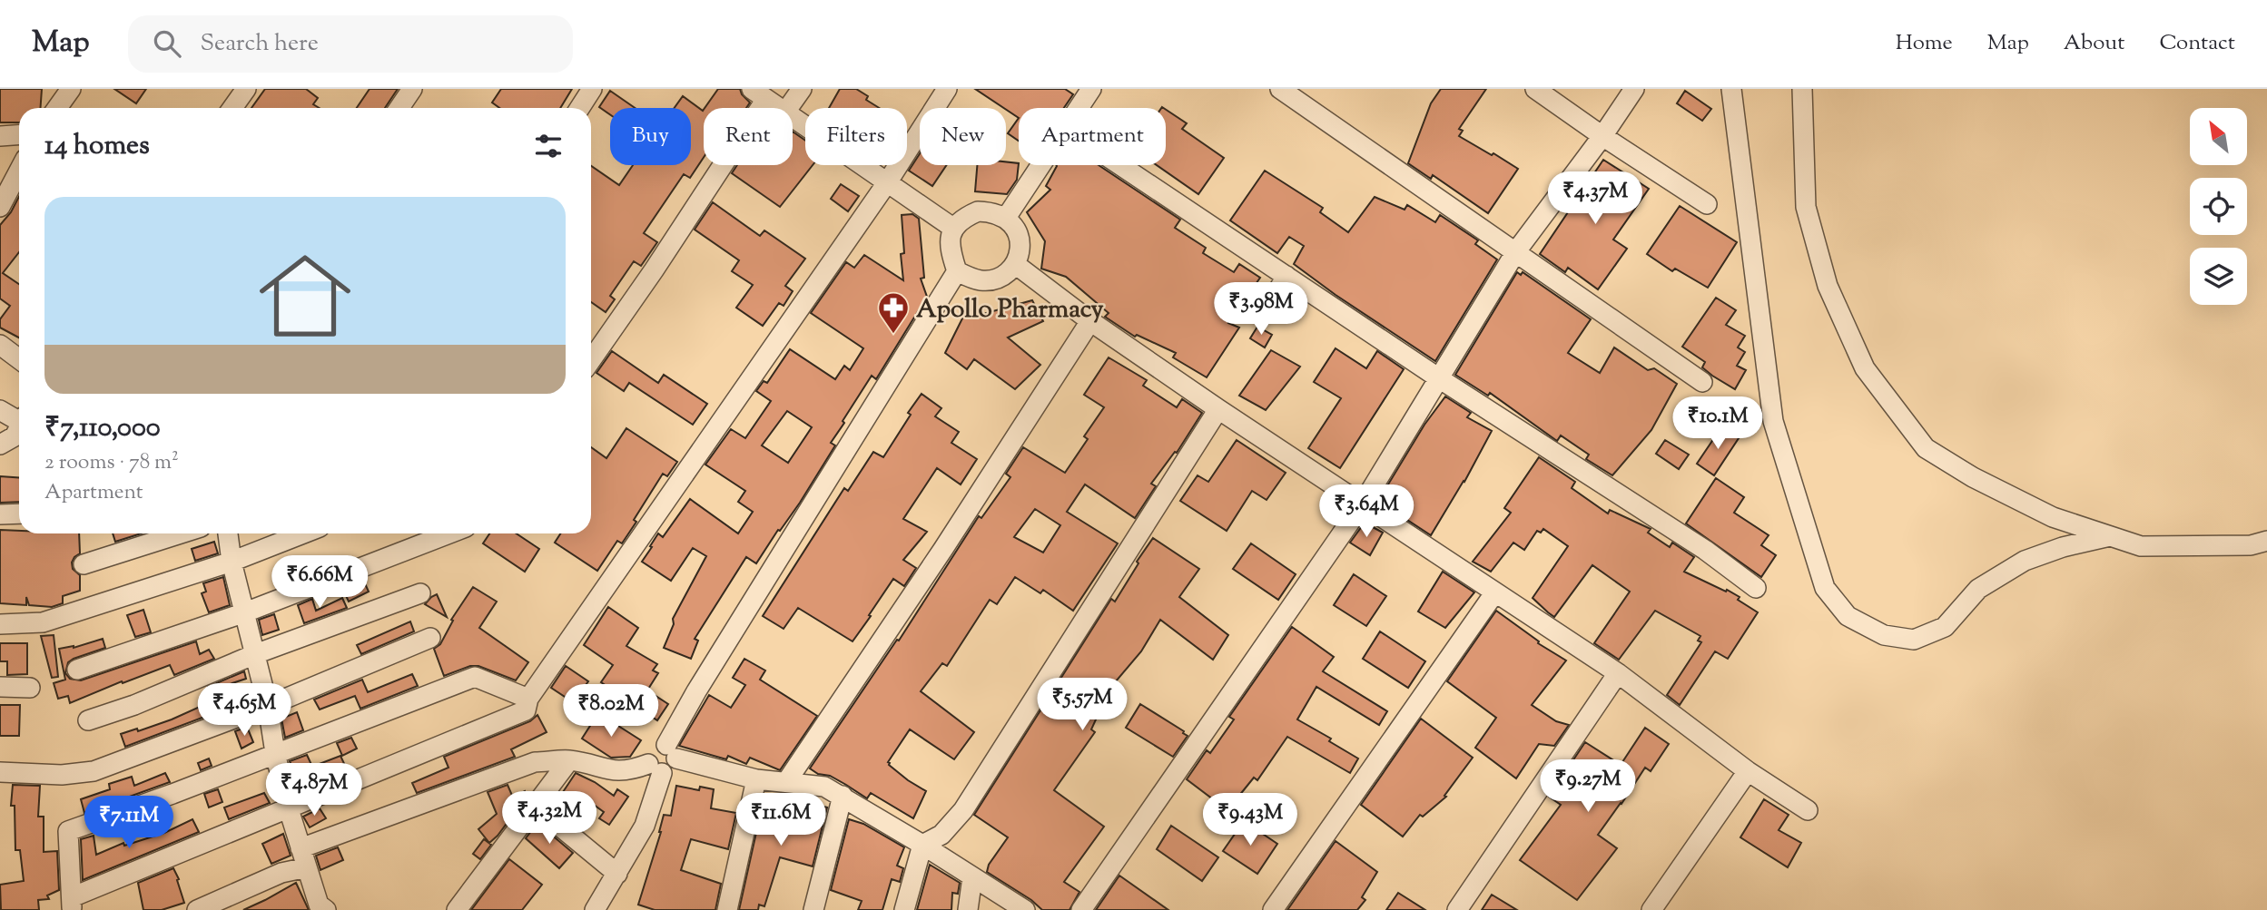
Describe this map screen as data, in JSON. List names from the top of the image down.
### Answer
{
  "places": {
    "pharmacy": ["Apollo Pharmacy"]
  },
  "north": "top left",
  "page": {
    "header": "Map",
    "search": "Search here",
    "nav": [
      "Home",
      "Map",
      "About",
      "Contact"
    ],
    "chip": [
      "Buy",
      "Rent",
      "Filters",
      "New",
      "Apartment"
    ],
    "heading": "14 homes",
    "price": [
      "₹4.37M",
      "₹3.98M",
      "₹10.1M",
      "₹3.64M",
      "₹6.66M",
      "₹5.57M",
      "₹4.65M",
      "₹8.02M",
      "₹9.27M",
      "₹4.87M",
      "₹4.32M",
      "₹11.6M",
      "₹9.43M",
      "₹7.11M"
    ],
    "list": [
      {
        "name": "₹7,110,000",
        "note": "2 rooms · 78 m² · Apartment"
      }
    ]
  }
}
